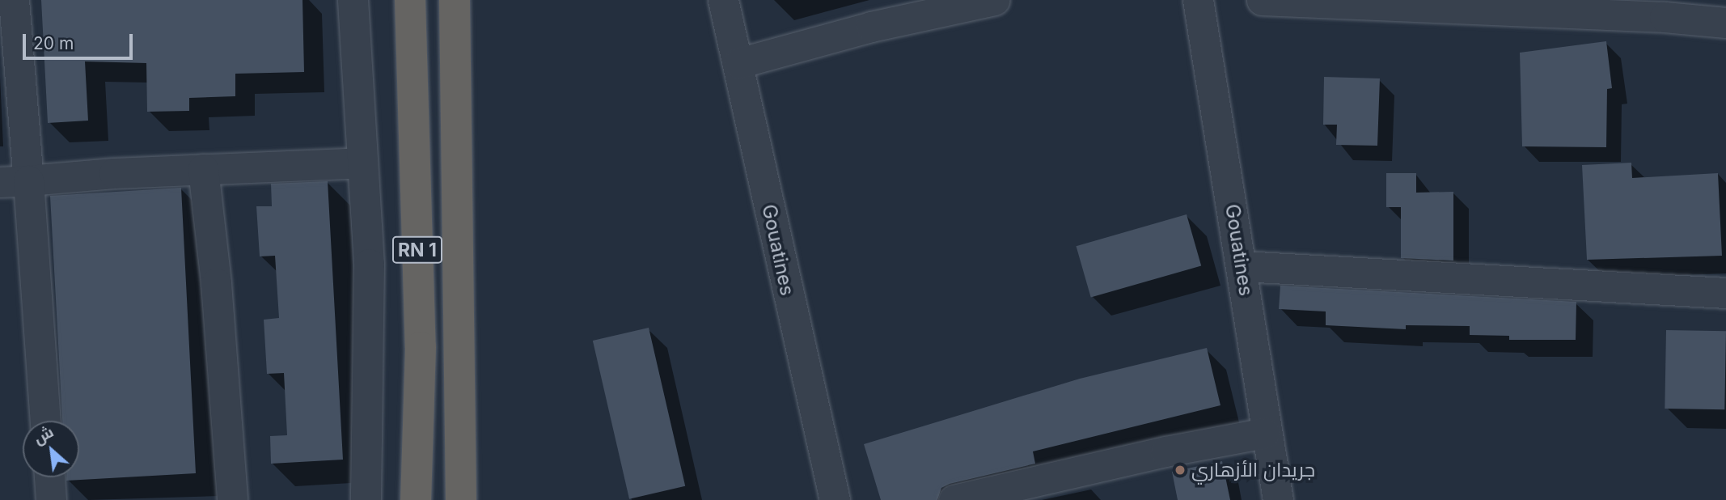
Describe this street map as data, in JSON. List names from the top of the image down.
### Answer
{
  "streets": {
    "highway": ["RN 1"],
    "street": ["Gouatines"]
  },
  "places": ["جريدان الأزهاري"],
  "scale_bar": "20 m",
  "north": "top left"
}
